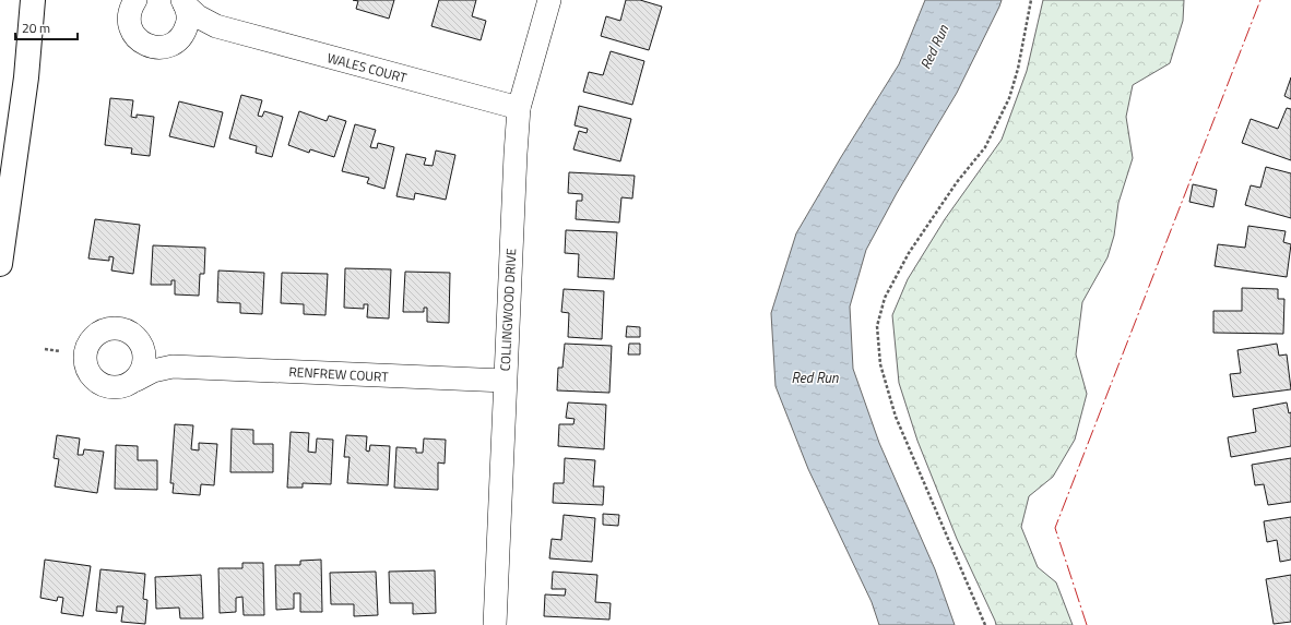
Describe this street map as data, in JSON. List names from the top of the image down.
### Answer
{
  "streets": {
    "street": ["WALES COURT", "COLLINGWOOD DRIVE", "RENFREW COURT"]
  },
  "crossings": [
    ["WALES COURT", "COLLINGWOOD DRIVE"],
    ["COLLINGWOOD DRIVE", "RENFREW COURT"]
  ],
  "water": ["Red Run"],
  "scale_bar": "20 m"
}
